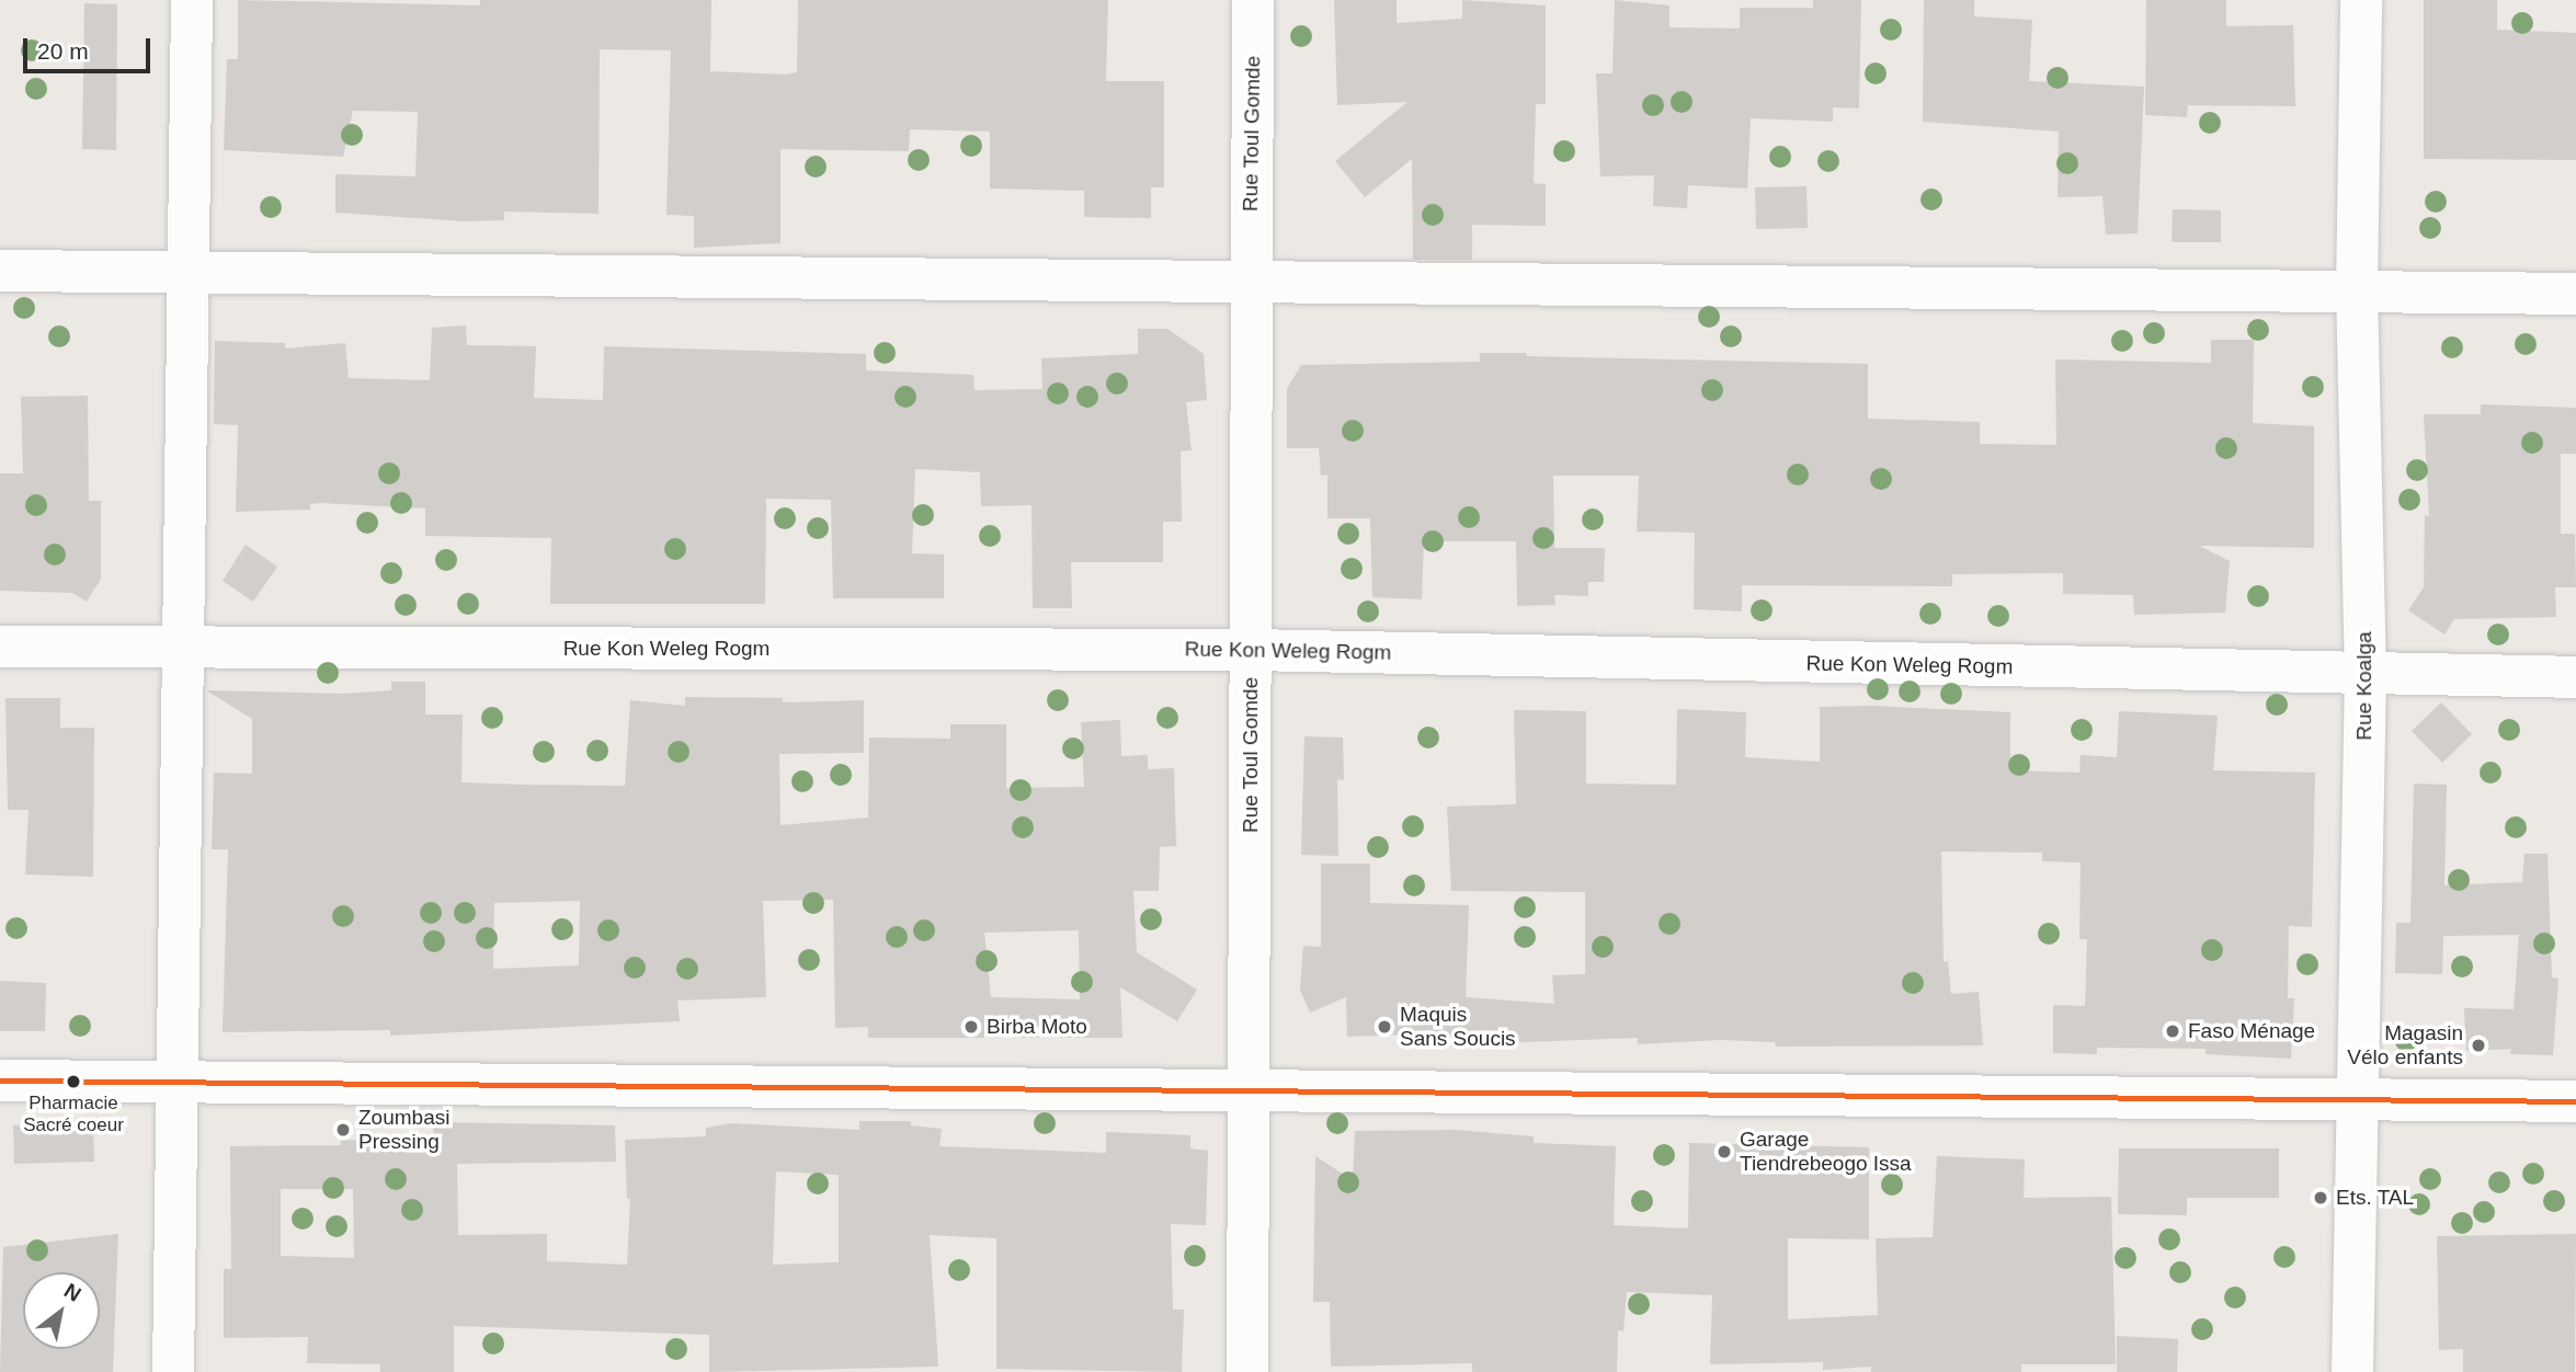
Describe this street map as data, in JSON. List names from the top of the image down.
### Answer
{
  "streets": {
    "street": ["Rue Toul Gomde", "Rue Kon Weleg Rogm", "Rue Koalga"]
  },
  "crossings": [
    ["Rue Toul Gomde", "Rue Kon Weleg Rogm"],
    ["Rue Kon Weleg Rogm", "Rue Koalga"]
  ],
  "places": [
    "Birba Moto",
    "Maquis Sans Soucis",
    "Faso Ménage",
    "Magasin Vélo enfants",
    "Pharmacie Sacré coeur",
    "Zoumbasi Pressing",
    "Garage Tiendrebeogo Issa",
    "Ets. TAL"
  ],
  "scale_bar": "20 m",
  "north": "top right"
}
